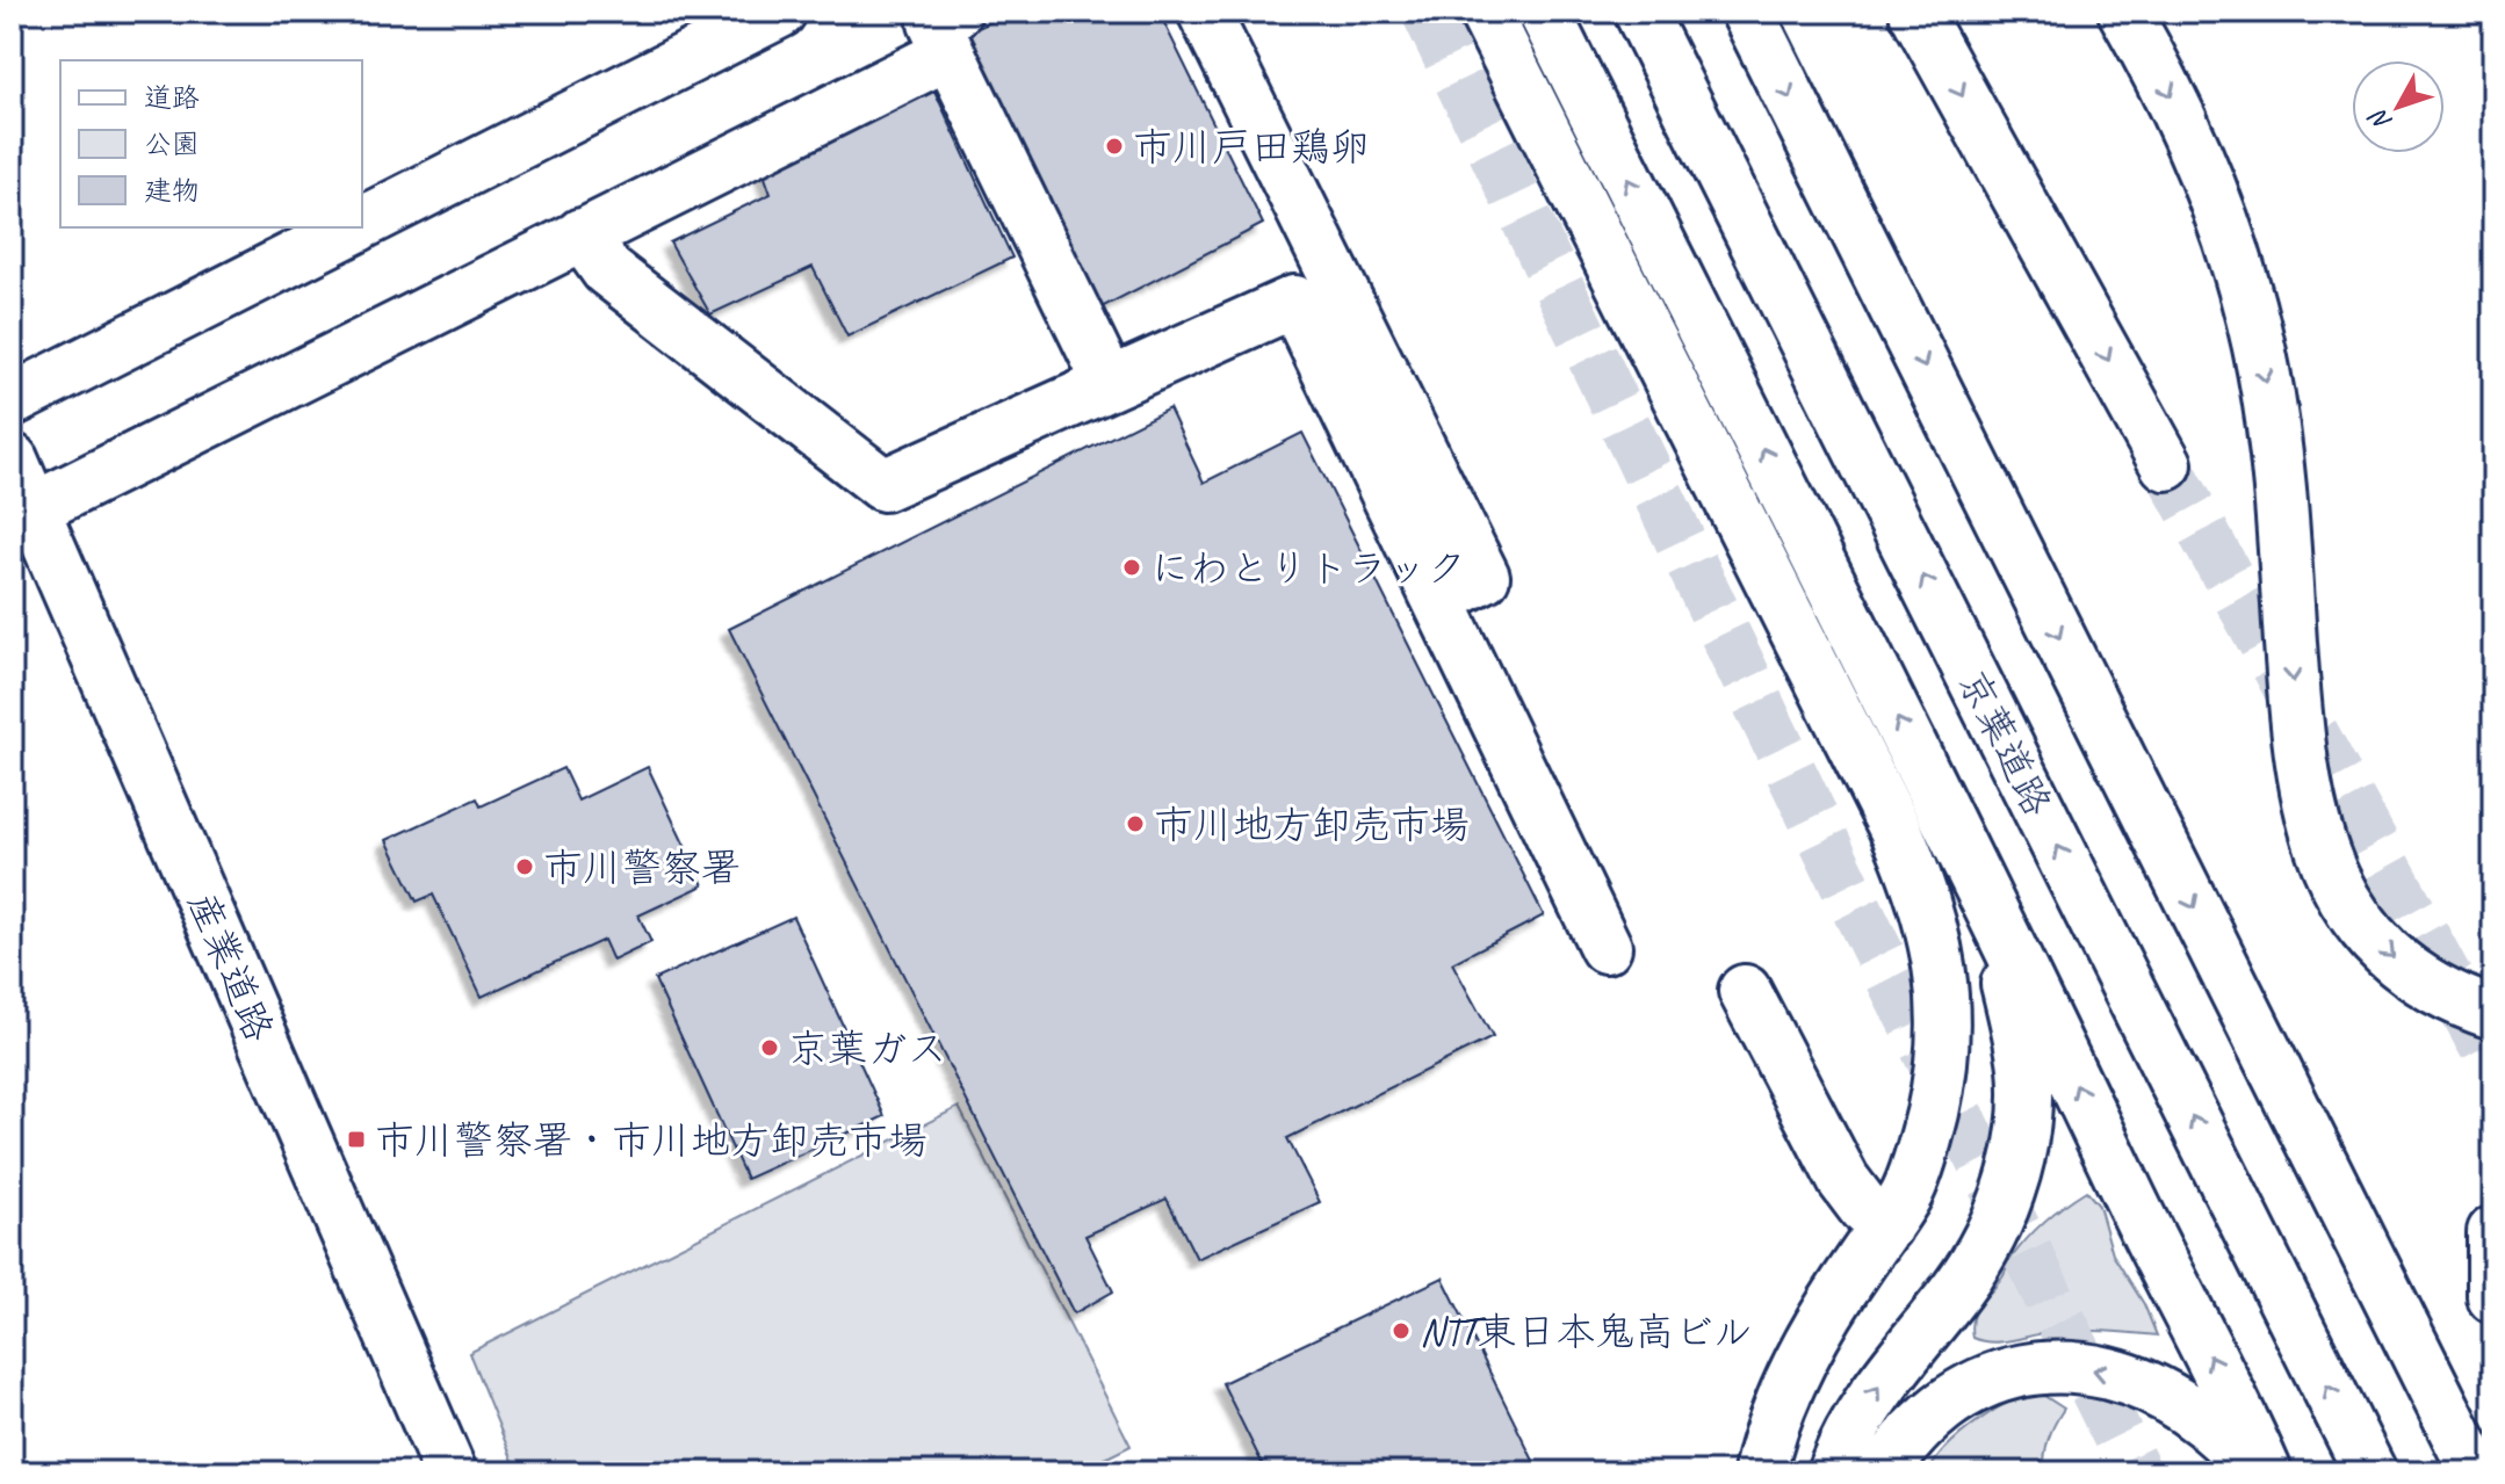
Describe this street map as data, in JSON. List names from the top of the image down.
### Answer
{
  "streets": {
    "main road": ["京葉道路", "産業道路"]
  },
  "places": {
    "other": [
      "市川戸田鶏卵",
      "にわとりトラック",
      "市川地方卸売市場",
      "市川警察署",
      "京葉ガス",
      "NTT東日本鬼高ビル"
    ],
    "transit": ["市川警察署・市川地方卸売市場"]
  },
  "legend": ["道路", "公園", "建物"],
  "north": "bottom left"
}
